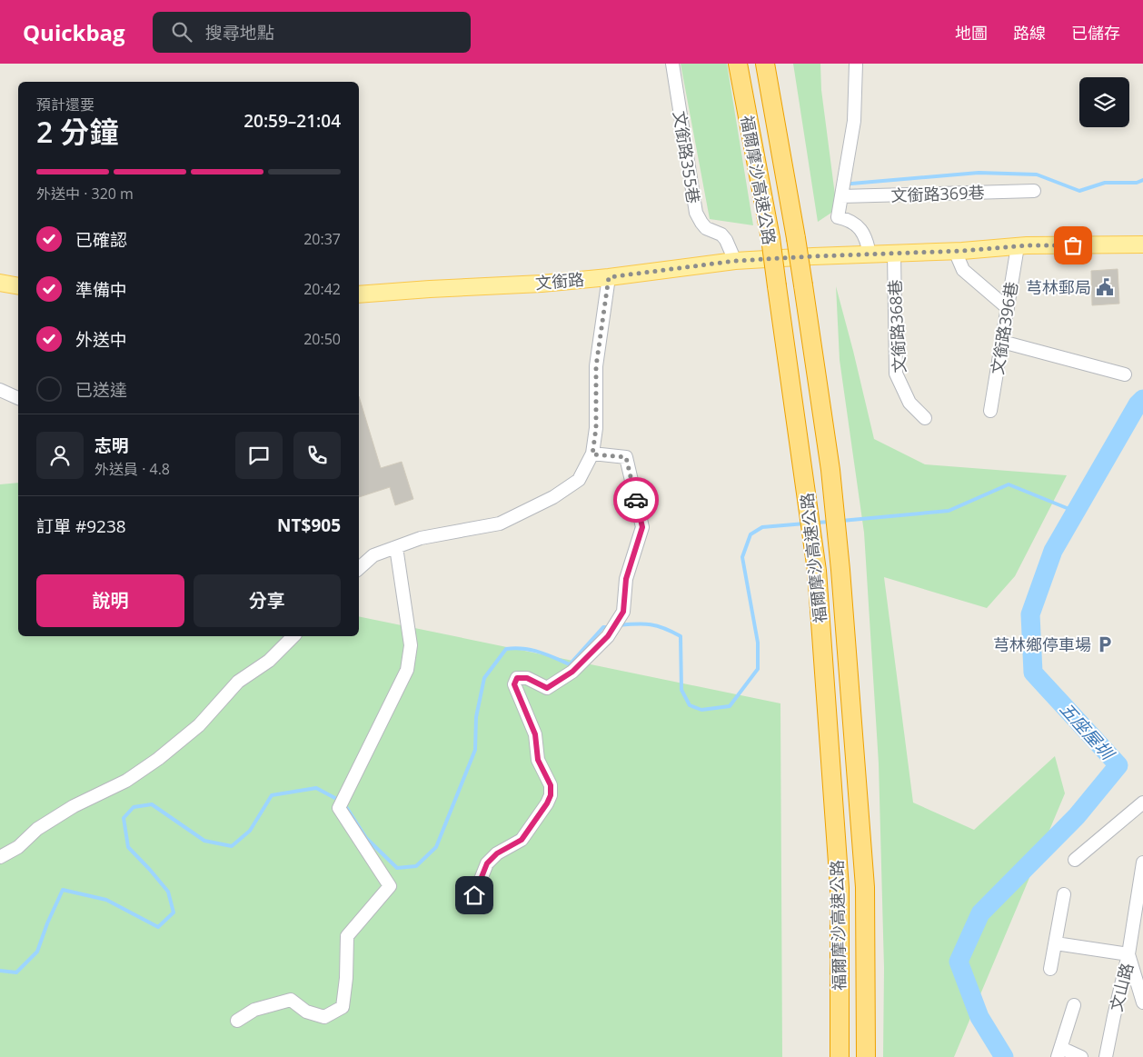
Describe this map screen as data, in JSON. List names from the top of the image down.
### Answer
{
  "streets": {
    "highway": ["福爾摩沙高速公路"],
    "main road": ["文銜路"],
    "street": [
      "文銜路355巷",
      "文銜路369巷",
      "文銜路368巷",
      "文銜路396巷",
      "文山路"
    ]
  },
  "crossings": [
    ["文銜路355巷", "文銜路"],
    ["文銜路", "文銜路368巷"],
    ["文銜路", "文銜路396巷"]
  ],
  "water": ["五座屋圳"],
  "places": {
    "public building": ["芎林郵局"],
    "parking": ["芎林鄉停車場"]
  },
  "page": {
    "header": "Quickbag",
    "search": "搜尋地點",
    "nav": ["地圖", "路線", "已儲存"],
    "heading": ["2 分鐘", "預計還要", "20:59–21:04"],
    "panel": [
      "志明",
      "外送員 · 4.8",
      "訂單 #9238",
      "NT$905"
    ],
    "bar": "外送中 · 320 m",
    "list": [
      ["已確認", "20:37"],
      ["準備中", "20:42"],
      ["外送中", "20:50"],
      "已送達"
    ],
    "buttons": ["說明", "分享"]
  }
}
